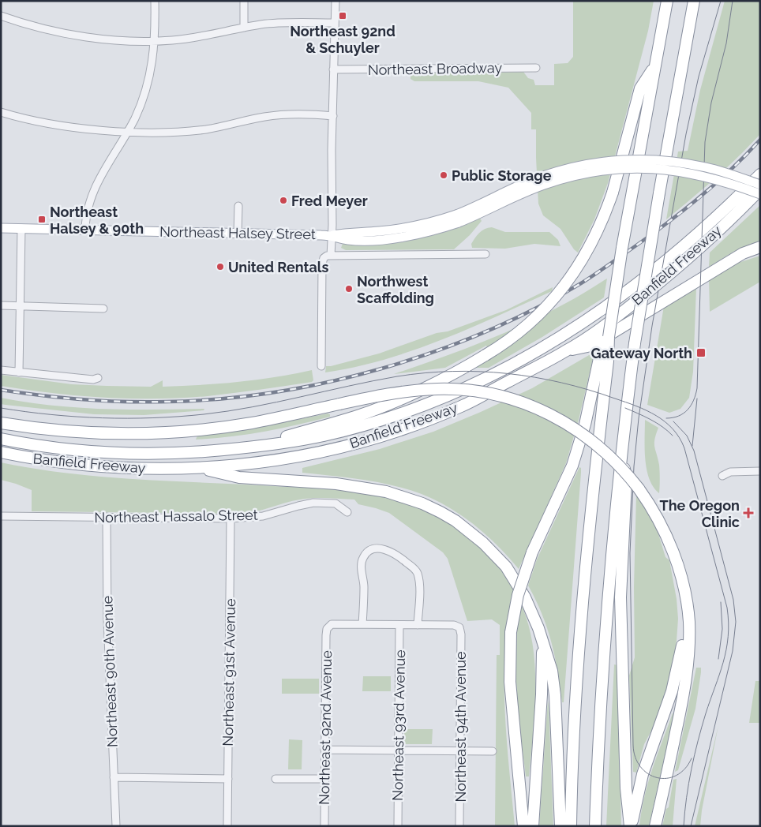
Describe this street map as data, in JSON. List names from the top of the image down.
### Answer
{
  "streets": {
    "highway": ["Banfield Freeway"],
    "main road": ["Northeast Halsey Street"],
    "street": [
      "Northeast Broadway",
      "Northeast Hassalo Street",
      "Northeast 90th Avenue",
      "Northeast 91st Avenue",
      "Northeast 93rd Avenue",
      "Northeast 94th Avenue",
      "Northeast 92nd Avenue"
    ]
  },
  "crossings": [
    ["Northeast Hassalo Street", "Northeast 90th Avenue"],
    ["Northeast Hassalo Street", "Northeast 91st Avenue"]
  ],
  "places": {
    "transit": ["Northeast 92nd & Schuyler", "Northeast Halsey & 90th", "Gateway North"],
    "other": [
      "Public Storage",
      "Fred Meyer",
      "United Rentals",
      "Northwest Scaffolding"
    ],
    "health": ["The Oregon Clinic"]
  }
}
